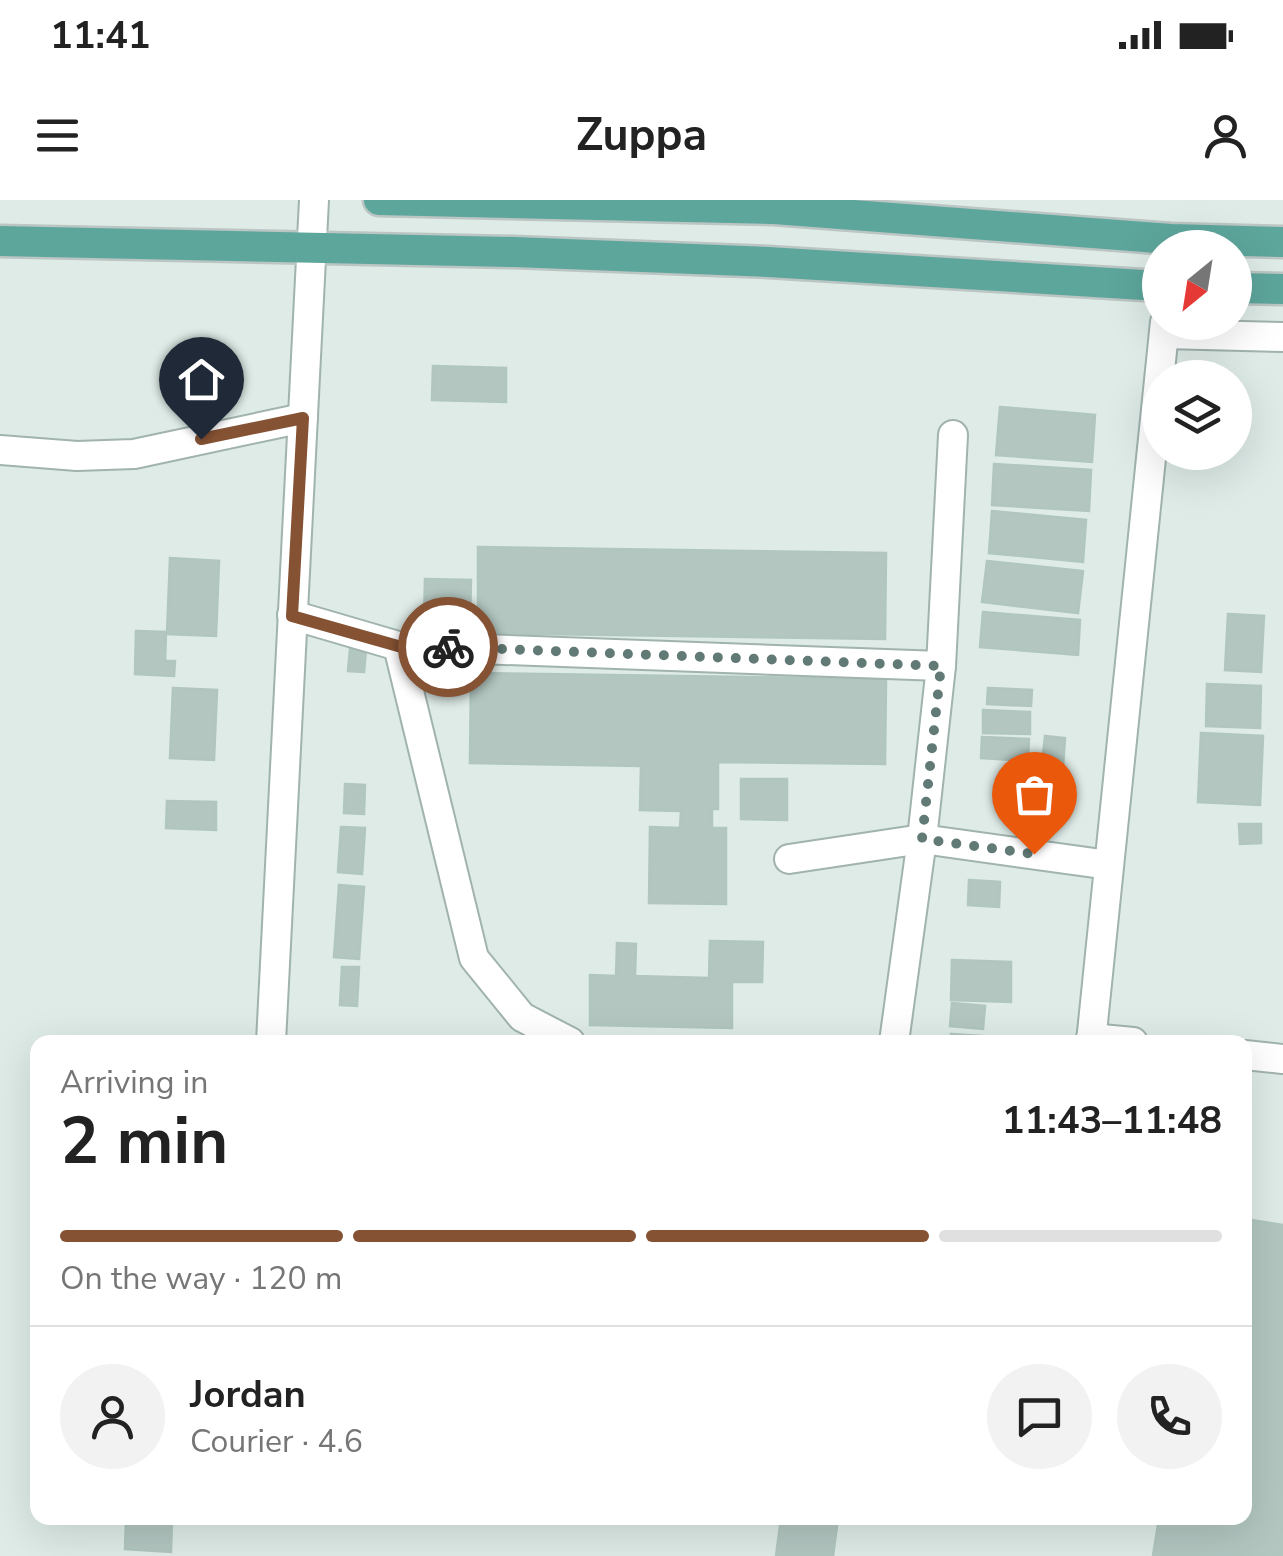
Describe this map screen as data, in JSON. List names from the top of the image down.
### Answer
{
  "north": "bottom left",
  "page": {
    "status": "11:41",
    "header": "Zuppa",
    "heading": ["2 min", "Arriving in", "11:43–11:48"],
    "panel": ["Jordan", "Courier · 4.6"],
    "bar": "On the way · 120 m"
  }
}
